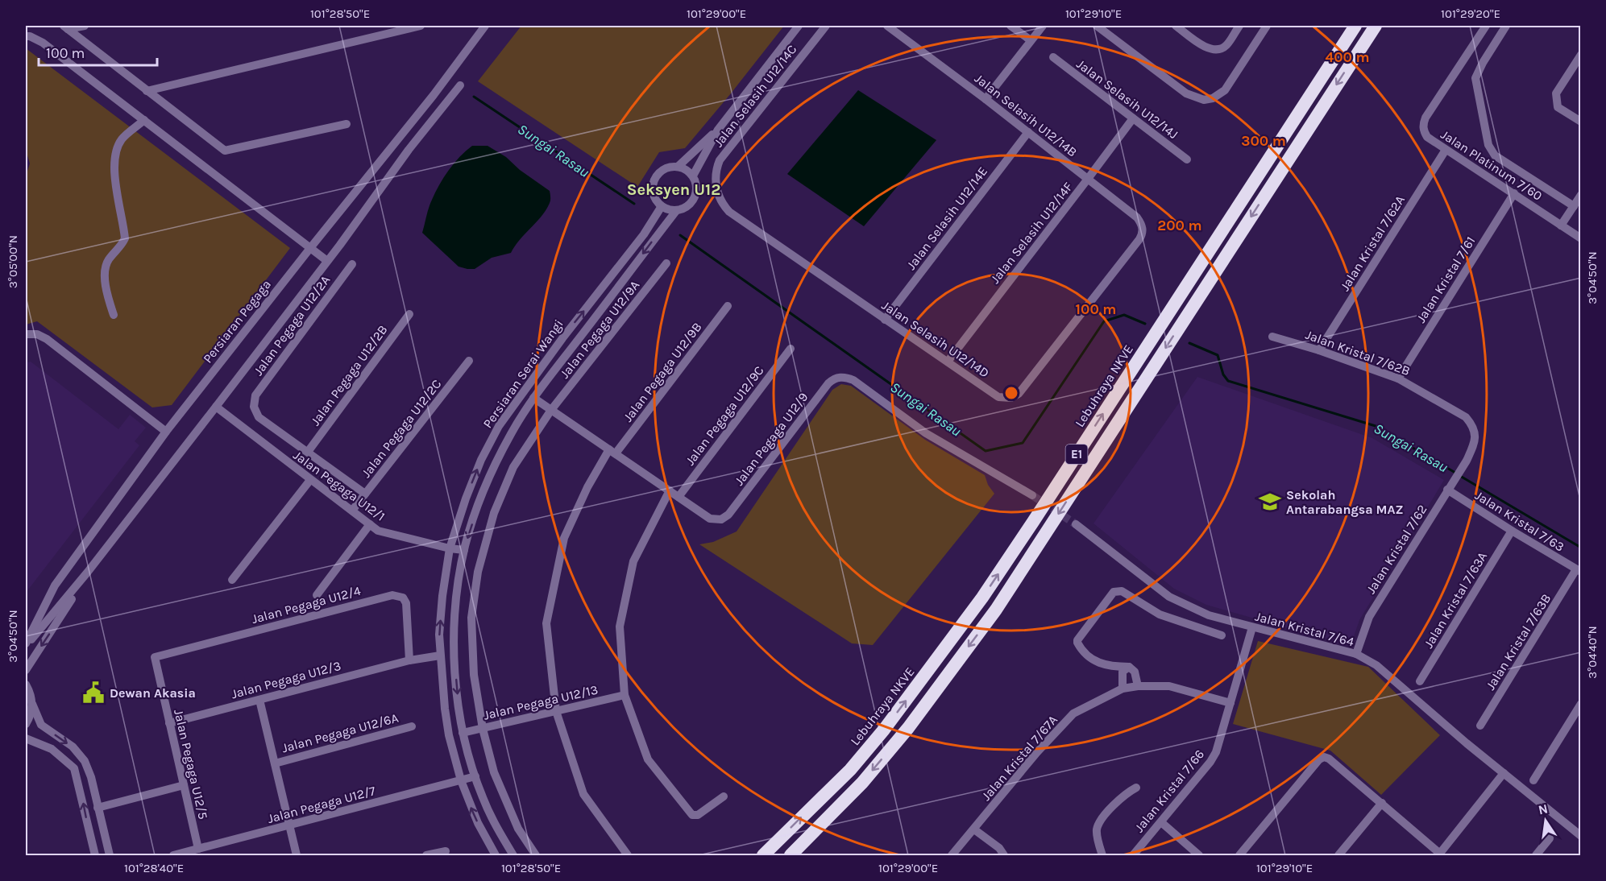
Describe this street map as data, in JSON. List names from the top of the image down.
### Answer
{
  "streets": {
    "highway": ["Lebuhraya NKVE", "E1"],
    "street": [
      "Jalan Selasih U12/14C",
      "Jalan Selasih U12/14J",
      "Jalan Selasih U12/14B",
      "Jalan Platinum 7/60",
      "Jalan Selasih U12/14E",
      "Jalan Selasih U12/14F",
      "Jalan Kristal 7/62A",
      "Jalan Kristal 7/61",
      "Persiaran Pegaga",
      "Jalan Pegaga U12/2A",
      "Jalan Pegaga U12/9A",
      "Jalan Selasih U12/14D",
      "Jalan Kristal 7/62B",
      "Jalan Pegaga U12/9B",
      "Persiaran Serai Wangi",
      "Jalan Pegaga U12/2B",
      "Jalan Pegaga U12/9C",
      "Jalan Pegaga U12/2C",
      "Jalan Pegaga U12/9",
      "Jalan Pegaga U12/1",
      "Jalan Kristal 7/63",
      "Jalan Kristal 7/62",
      "Jalan Kristal 7/63A",
      "Jalan Pegaga U12/4",
      "Jalan Kristal 7/64",
      "Jalan Kristal 7/63B",
      "Jalan Pegaga U12/3",
      "Jalan Pegaga U12/13",
      "Jalan Pegaga U12/6A",
      "Jalan Kristal 7/67A",
      "Jalan Pegaga U12/5",
      "Jalan Kristal 7/66",
      "Jalan Pegaga U12/7"
    ]
  },
  "crossings": [
    ["Jalan Selasih U12/14C", "Jalan Selasih U12/14D"],
    ["Jalan Selasih U12/14J", "Jalan Selasih U12/14F"],
    ["Jalan Selasih U12/14B", "Jalan Selasih U12/14E"],
    ["Jalan Selasih U12/14B", "Jalan Selasih U12/14F"],
    ["Jalan Selasih U12/14B", "Jalan Selasih U12/14D"],
    ["Jalan Platinum 7/60", "Jalan Kristal 7/62A"],
    ["Jalan Platinum 7/60", "Jalan Kristal 7/61"],
    ["Jalan Selasih U12/14E", "Jalan Selasih U12/14D"],
    ["Jalan Selasih U12/14F", "Jalan Selasih U12/14D"],
    ["Jalan Kristal 7/62A", "Jalan Kristal 7/62B"],
    ["Jalan Kristal 7/61", "Jalan Kristal 7/62B"],
    ["Persiaran Pegaga", "Jalan Pegaga U12/1"],
    ["Jalan Pegaga U12/2A", "Jalan Pegaga U12/2B"],
    ["Jalan Pegaga U12/9A", "Jalan Pegaga U12/9"],
    ["Jalan Pegaga U12/9A", "Jalan Pegaga U12/13"],
    ["Jalan Kristal 7/62B", "Jalan Kristal 7/62"],
    ["Jalan Pegaga U12/9B", "Jalan Pegaga U12/9"],
    ["Jalan Pegaga U12/9B", "Jalan Pegaga U12/13"],
    ["Persiaran Serai Wangi", "Jalan Pegaga U12/9"],
    ["Persiaran Serai Wangi", "Jalan Pegaga U12/1"],
    ["Persiaran Serai Wangi", "Jalan Pegaga U12/3"],
    ["Persiaran Serai Wangi", "Jalan Pegaga U12/13"],
    ["Persiaran Serai Wangi", "Jalan Pegaga U12/7"],
    ["Jalan Pegaga U12/9C", "Jalan Pegaga U12/9"],
    ["Jalan Pegaga U12/2C", "Jalan Pegaga U12/1"],
    ["Jalan Kristal 7/63", "Jalan Kristal 7/62"],
    ["Jalan Kristal 7/63", "Jalan Kristal 7/63A"],
    ["Jalan Kristal 7/63", "Jalan Kristal 7/63B"],
    ["Jalan Kristal 7/62", "Jalan Kristal 7/64"],
    ["Jalan Pegaga U12/4", "Jalan Pegaga U12/3"],
    ["Jalan Pegaga U12/4", "Jalan Pegaga U12/5"],
    ["Jalan Kristal 7/64", "Jalan Kristal 7/66"],
    ["Jalan Pegaga U12/3", "Jalan Pegaga U12/5"],
    ["Jalan Kristal 7/67A", "Jalan Kristal 7/66"],
    ["Jalan Pegaga U12/5", "Jalan Pegaga U12/7"]
  ],
  "districts": ["Seksyen U12"],
  "water": ["Sungai Rasau"],
  "places": {
    "school or university": ["Sekolah Antarabangsa MAZ"],
    "public building": ["Dewan Akasia"]
  },
  "scale_bar": "100 m",
  "north": "top",
  "coordinates": [
    "101°28'50\"E",
    "101°29'00\"E",
    "101°29'10\"E",
    "101°29'20\"E",
    "3°05'00\"N",
    "3°04'50\"N",
    "3°04'40\"N",
    "101°28'40\"E"
  ],
  "rings": [
    "400 m",
    "300 m",
    "200 m",
    "100 m"
  ]
}
